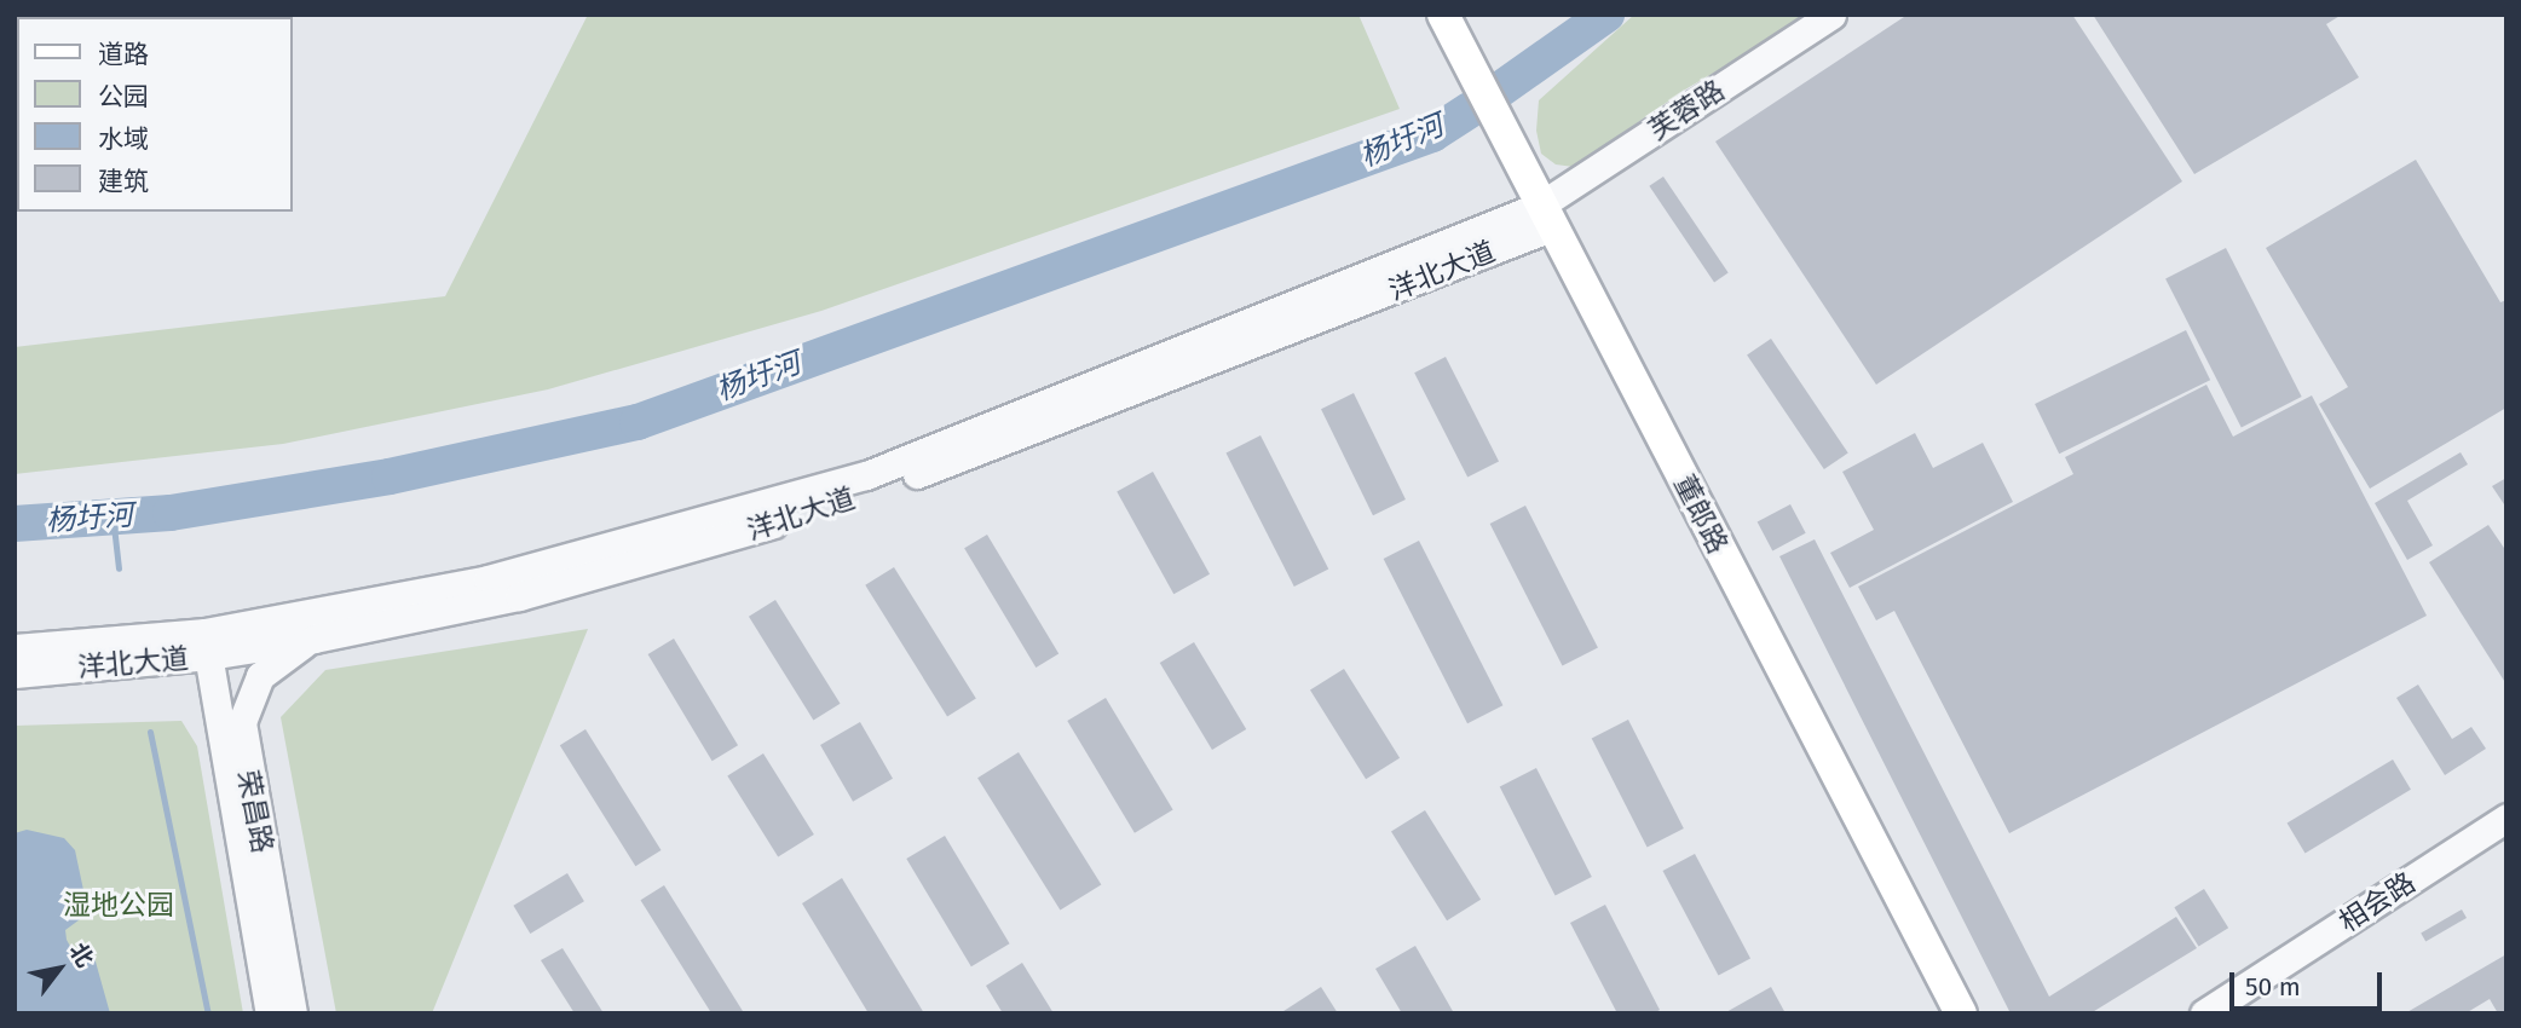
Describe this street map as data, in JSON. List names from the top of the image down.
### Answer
{
  "streets": {
    "main road": ["董郎路"],
    "street": [
      "芙蓉路",
      "洋北大道",
      "荣昌路",
      "相会路"
    ]
  },
  "crossings": [
    ["芙蓉路", "洋北大道"],
    ["芙蓉路", "董郎路"],
    ["洋北大道", "董郎路"],
    ["洋北大道", "荣昌路"]
  ],
  "water": ["杨圩河"],
  "parks": ["湿地公园"],
  "legend": [
    "道路",
    "公园",
    "水域",
    "建筑"
  ],
  "scale_bar": "50 m",
  "north": "top right"
}
